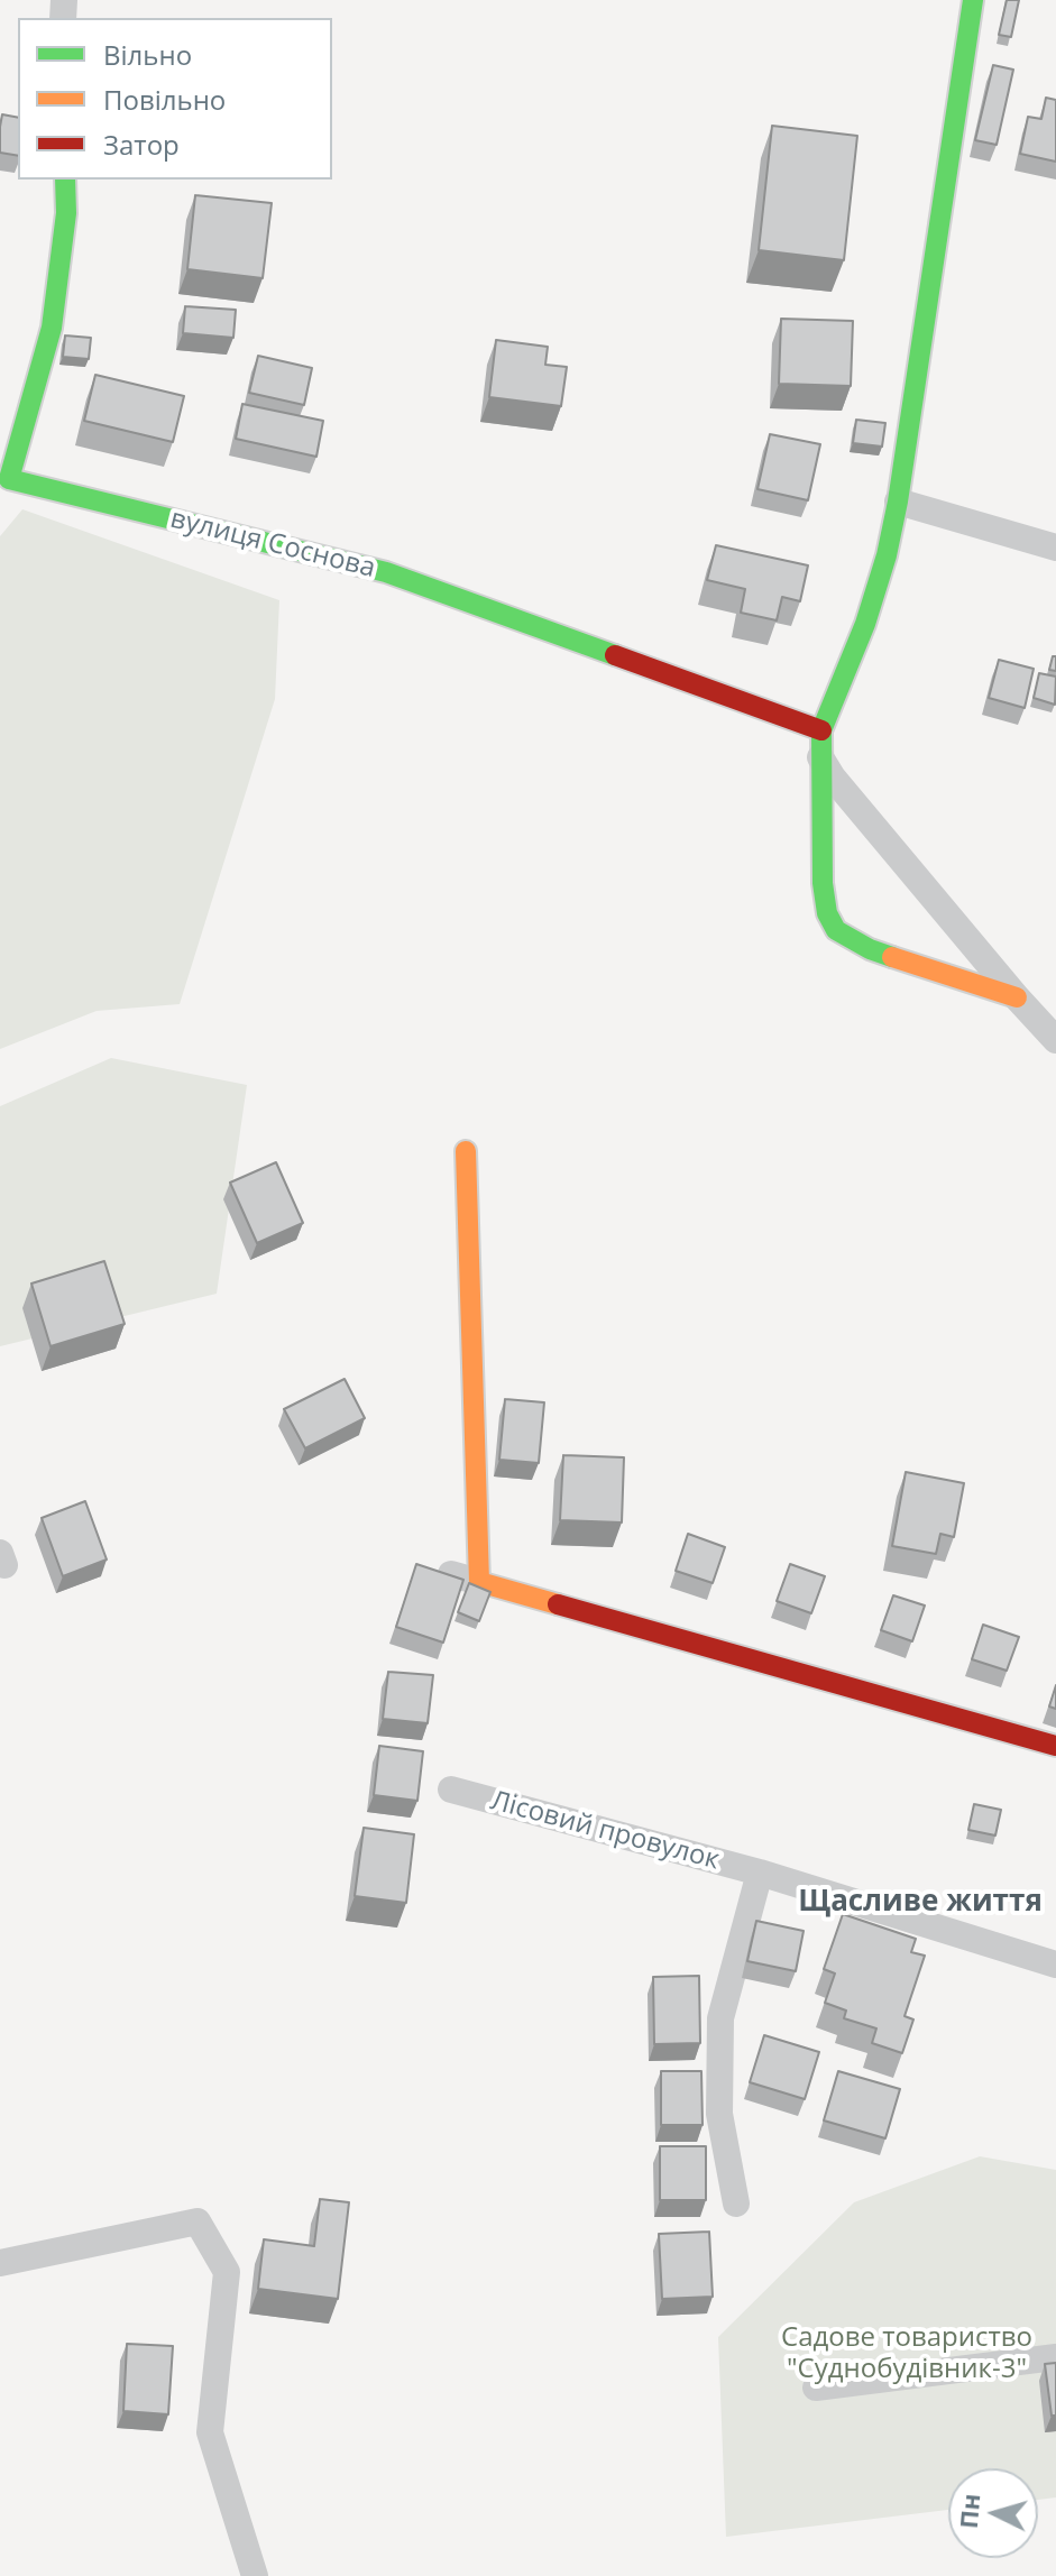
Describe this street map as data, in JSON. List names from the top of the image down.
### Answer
{
  "streets": {
    "street": ["вулиця Соснова", "Лісовий провулок"]
  },
  "districts": ["Щасливе життя"],
  "parks": ["Садове товариство \"Суднобудівник-3\""],
  "legend": ["Вільно", "Повільно", "Затор"],
  "north": "left"
}
